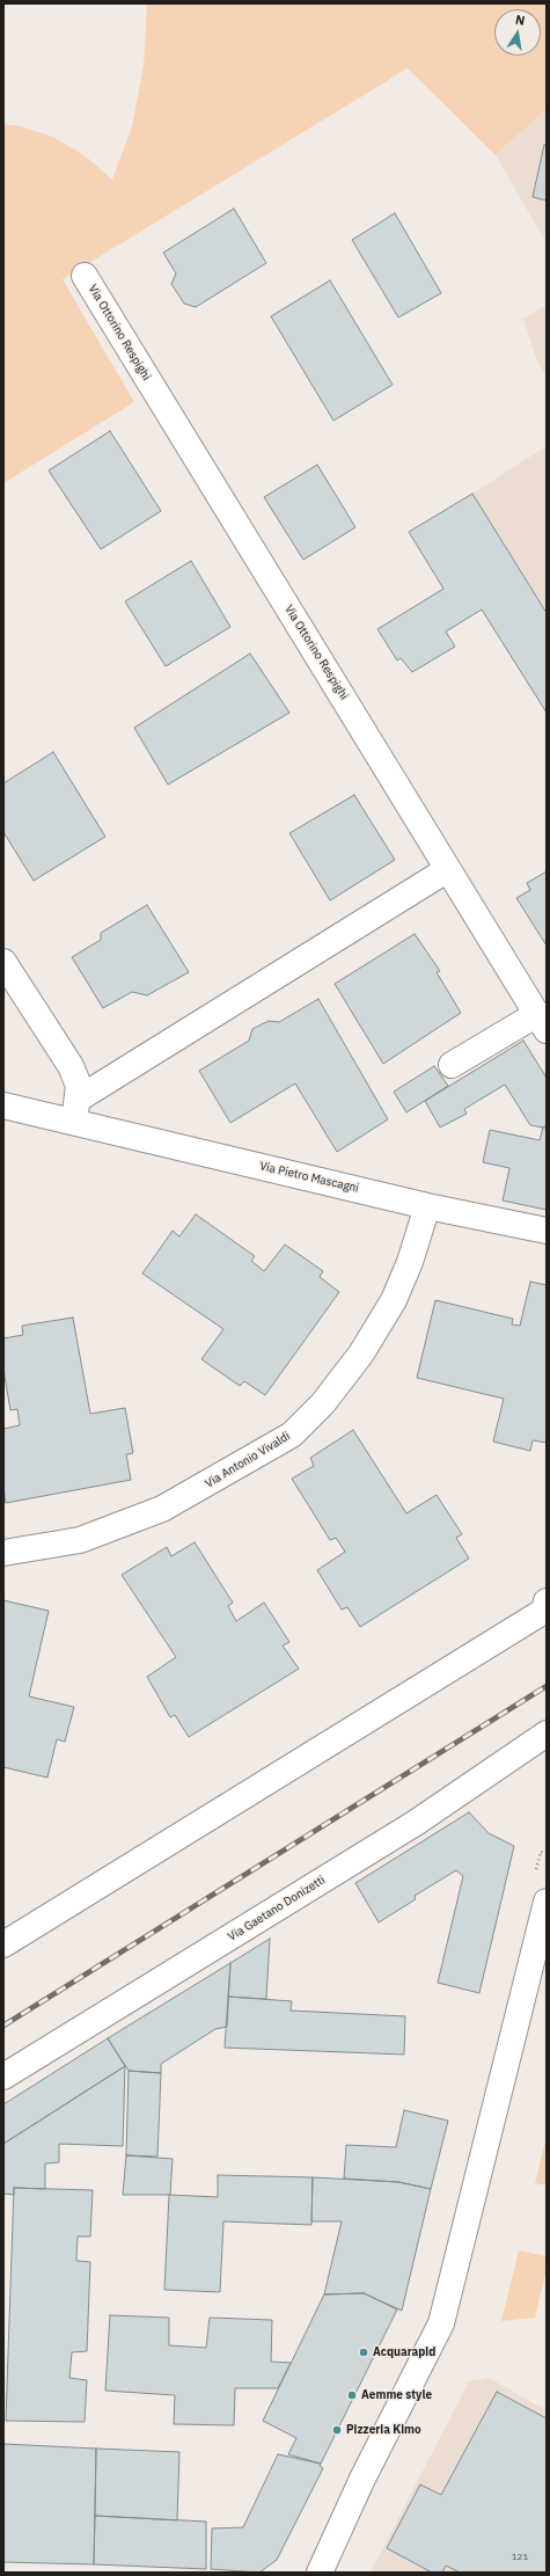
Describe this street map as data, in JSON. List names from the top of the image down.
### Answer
{
  "streets": {
    "street": [
      "Via Ottorino Respighi",
      "Via Pietro Mascagni",
      "Via Antonio Vivaldi",
      "Via Gaetano Donizetti"
    ]
  },
  "crossings": [
    ["Via Pietro Mascagni", "Via Antonio Vivaldi"]
  ],
  "places": ["Acquarapid", "Aemme style", "Pizzeria Kimo"],
  "house_numbers": ["121"],
  "north": "top"
}
